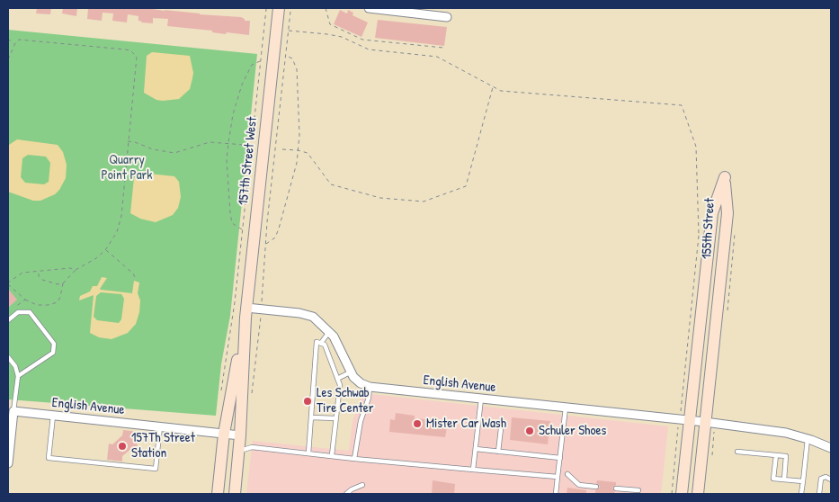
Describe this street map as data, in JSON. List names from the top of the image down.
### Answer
{
  "streets": {
    "street": ["157th Street West", "155th Street", "English Avenue"]
  },
  "crossings": [
    ["157th Street West", "English Avenue"],
    ["155th Street", "English Avenue"]
  ],
  "parks": ["Quarry Point Park"],
  "places": [
    "Les Schwab Tire Center",
    "Mister Car Wash",
    "Schuler Shoes",
    "157Th Street Station"
  ]
}
